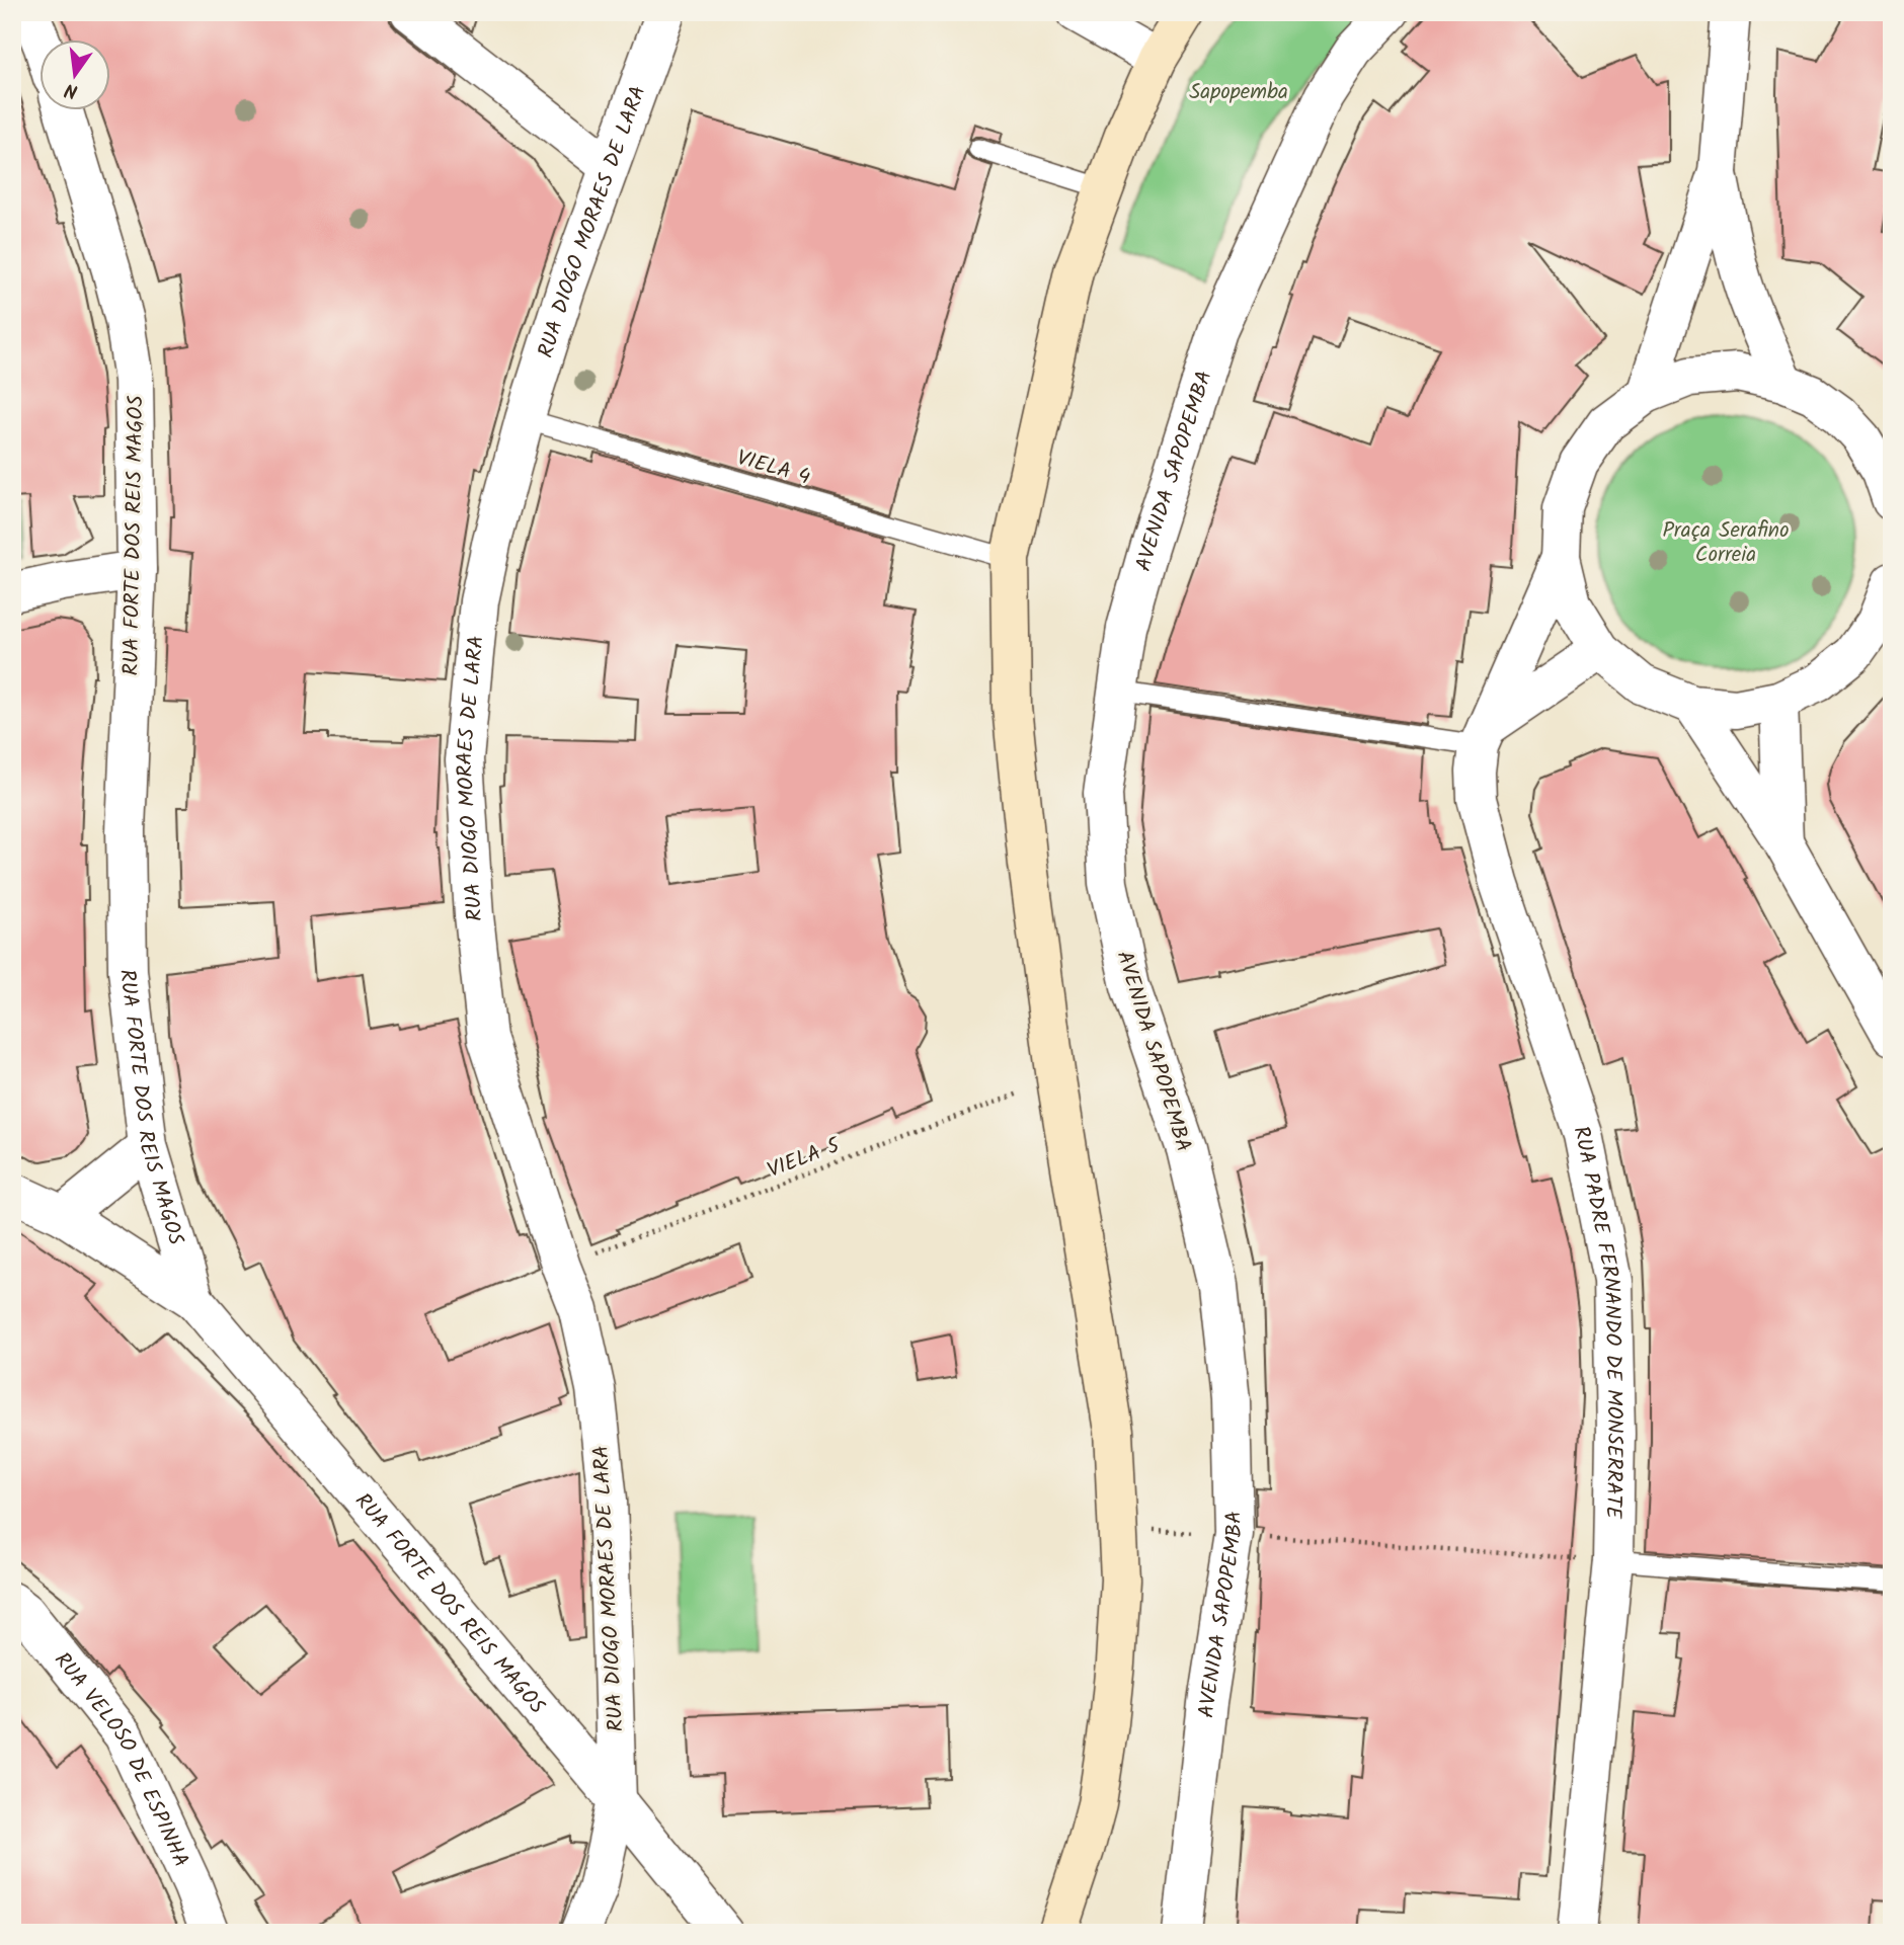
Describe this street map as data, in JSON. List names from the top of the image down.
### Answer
{
  "streets": {
    "street": [
      "RUA DIOGO MORAES DE LARA",
      "AVENIDA SAPOPEMBA",
      "RUA FORTE DOS REIS MAGOS",
      "RUA PADRE FERNANDO DE MONSERRATE",
      "RUA VELOSO DE ESPINHA"
    ],
    "lane": ["VIELA 4"],
    "path": ["VIELA 5"]
  },
  "crossings": [
    ["RUA DIOGO MORAES DE LARA", "VIELA 4"],
    ["RUA DIOGO MORAES DE LARA", "RUA FORTE DOS REIS MAGOS"],
    ["RUA DIOGO MORAES DE LARA", "VIELA 5"]
  ],
  "parks": ["Sapopemba", "Praça Serafino Correia"],
  "north": "bottom"
}
